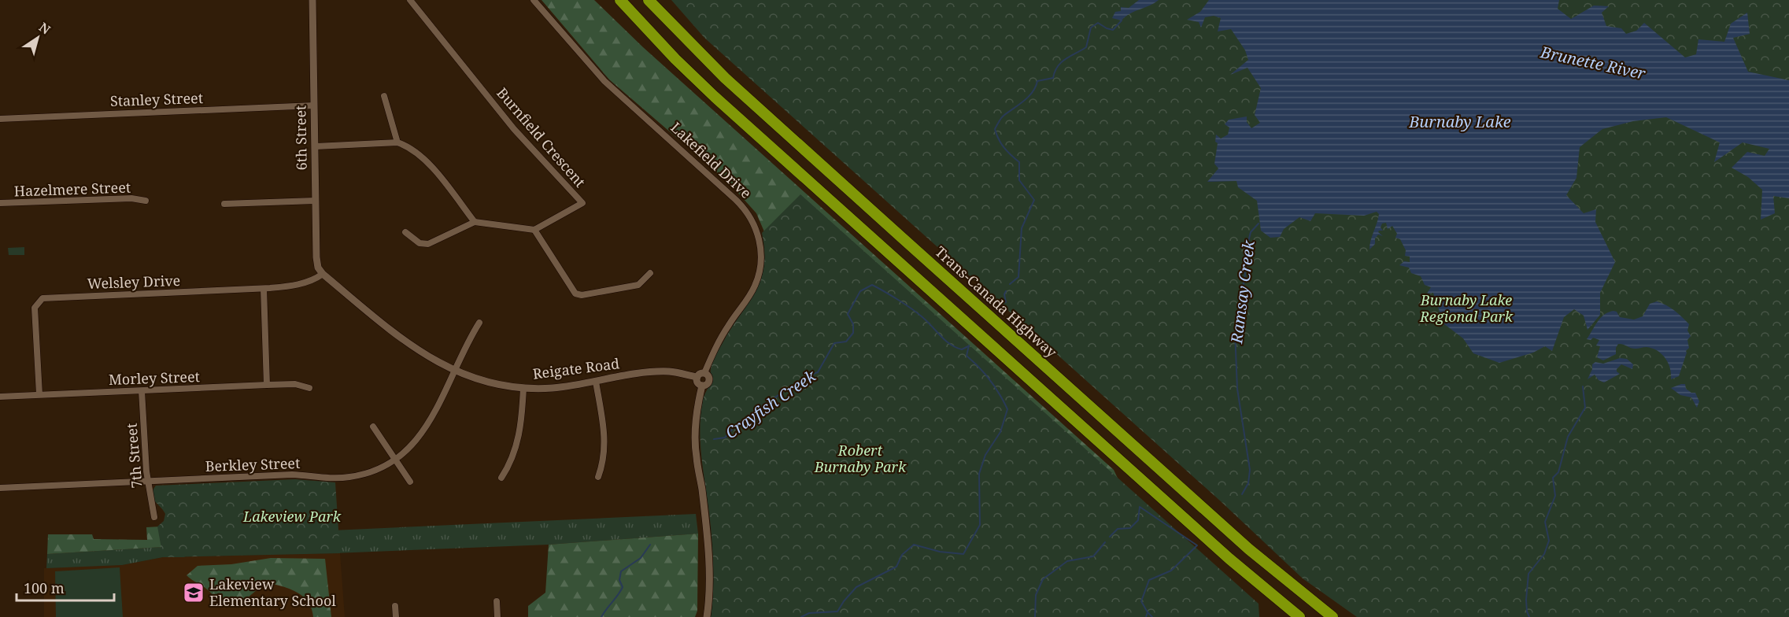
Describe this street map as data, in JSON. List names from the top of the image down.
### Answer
{
  "streets": {
    "highway": ["Trans-Canada Highway"],
    "street": [
      "Stanley Street",
      "6th Street",
      "Burnfield Crescent",
      "Lakefield Drive",
      "Hazelmere Street",
      "Welsley Drive",
      "Reigate Road",
      "Morley Street",
      "7th Street",
      "Berkley Street"
    ]
  },
  "crossings": [
    ["Stanley Street", "6th Street"],
    ["6th Street", "Welsley Drive"],
    ["6th Street", "Reigate Road"],
    ["Welsley Drive", "Reigate Road"],
    ["Welsley Drive", "Morley Street"],
    ["Reigate Road", "Berkley Street"],
    ["Morley Street", "7th Street"],
    ["7th Street", "Berkley Street"]
  ],
  "water": [
    "Brunette River",
    "Burnaby Lake",
    "Ramsay Creek",
    "Crayfish Creek"
  ],
  "parks": ["Burnaby Lake Regional Park", "Robert Burnaby Park", "Lakeview Park"],
  "places": {
    "school or university": ["Lakeview Elementary School"]
  },
  "scale_bar": "100 m",
  "north": "top right"
}
